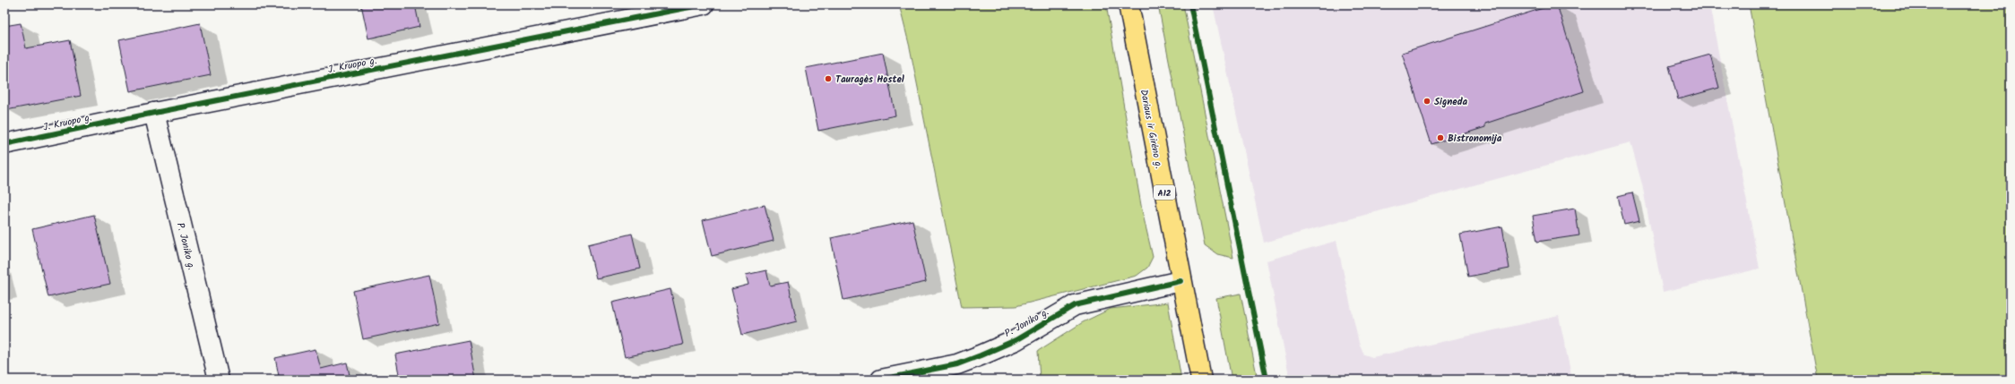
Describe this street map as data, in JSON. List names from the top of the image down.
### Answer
{
  "streets": {
    "highway": ["Dariaus ir Girėno g.", "A12"],
    "street": ["J. Kruopo g.", "P. Joniko g."]
  },
  "crossings": [
    ["J. Kruopo g.", "P. Joniko g."],
    ["Dariaus ir Girėno g.", "P. Joniko g."]
  ],
  "places": ["Tauragės Hostel", "Signeda", "Bistronomija"]
}
